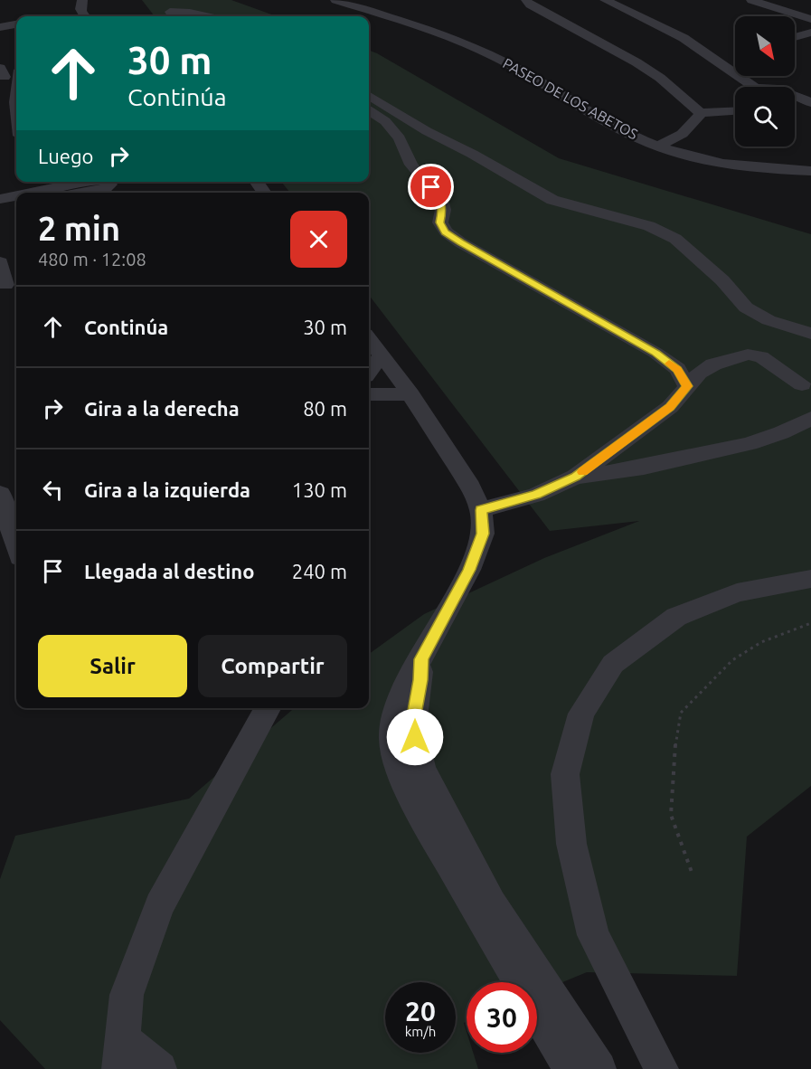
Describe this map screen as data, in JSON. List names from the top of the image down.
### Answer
{
  "streets": {
    "street": ["PASEO DE LOS ABETOS"]
  },
  "north": "bottom right",
  "page": {
    "turn": ["30 m", "Continúa"],
    "then": "Luego",
    "heading": ["2 min", "480 m · 12:08"],
    "list": [
      {
        "name": "Continúa",
        "value": "30 m"
      },
      {
        "name": "Gira a la derecha",
        "value": "80 m"
      },
      {
        "name": "Gira a la izquierda",
        "value": "130 m"
      },
      {
        "name": "Llegada al destino",
        "value": "240 m"
      }
    ],
    "buttons": ["Salir", "Compartir"],
    "speed": "20 km/h",
    "limit": "30"
  }
}
